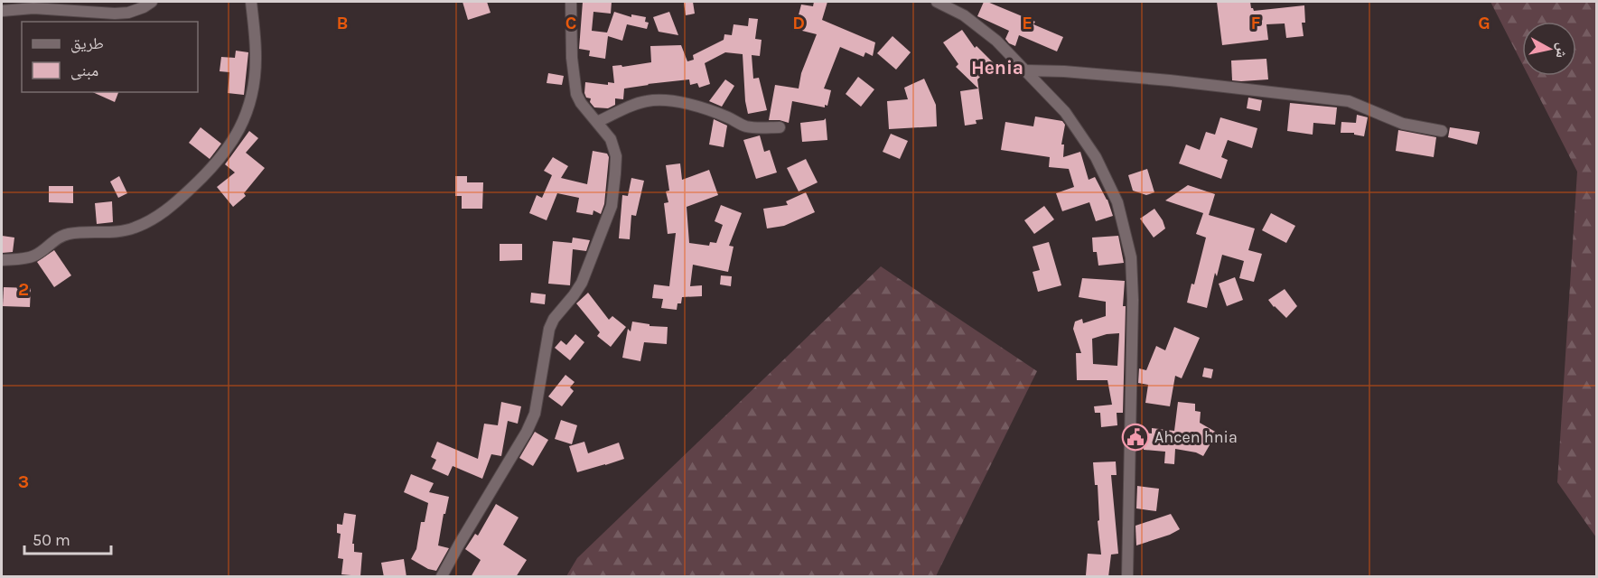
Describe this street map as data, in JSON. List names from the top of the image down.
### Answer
{
  "districts": ["Henia"],
  "places": {
    "public building": ["Ahcen hnia"]
  },
  "legend": ["طريق", "مبنى"],
  "scale_bar": "50 m",
  "north": "right",
  "grid": {
    "columns": [
      "B",
      "C",
      "D",
      "E",
      "F",
      "G"
    ],
    "rows": ["2", "3"]
  }
}
